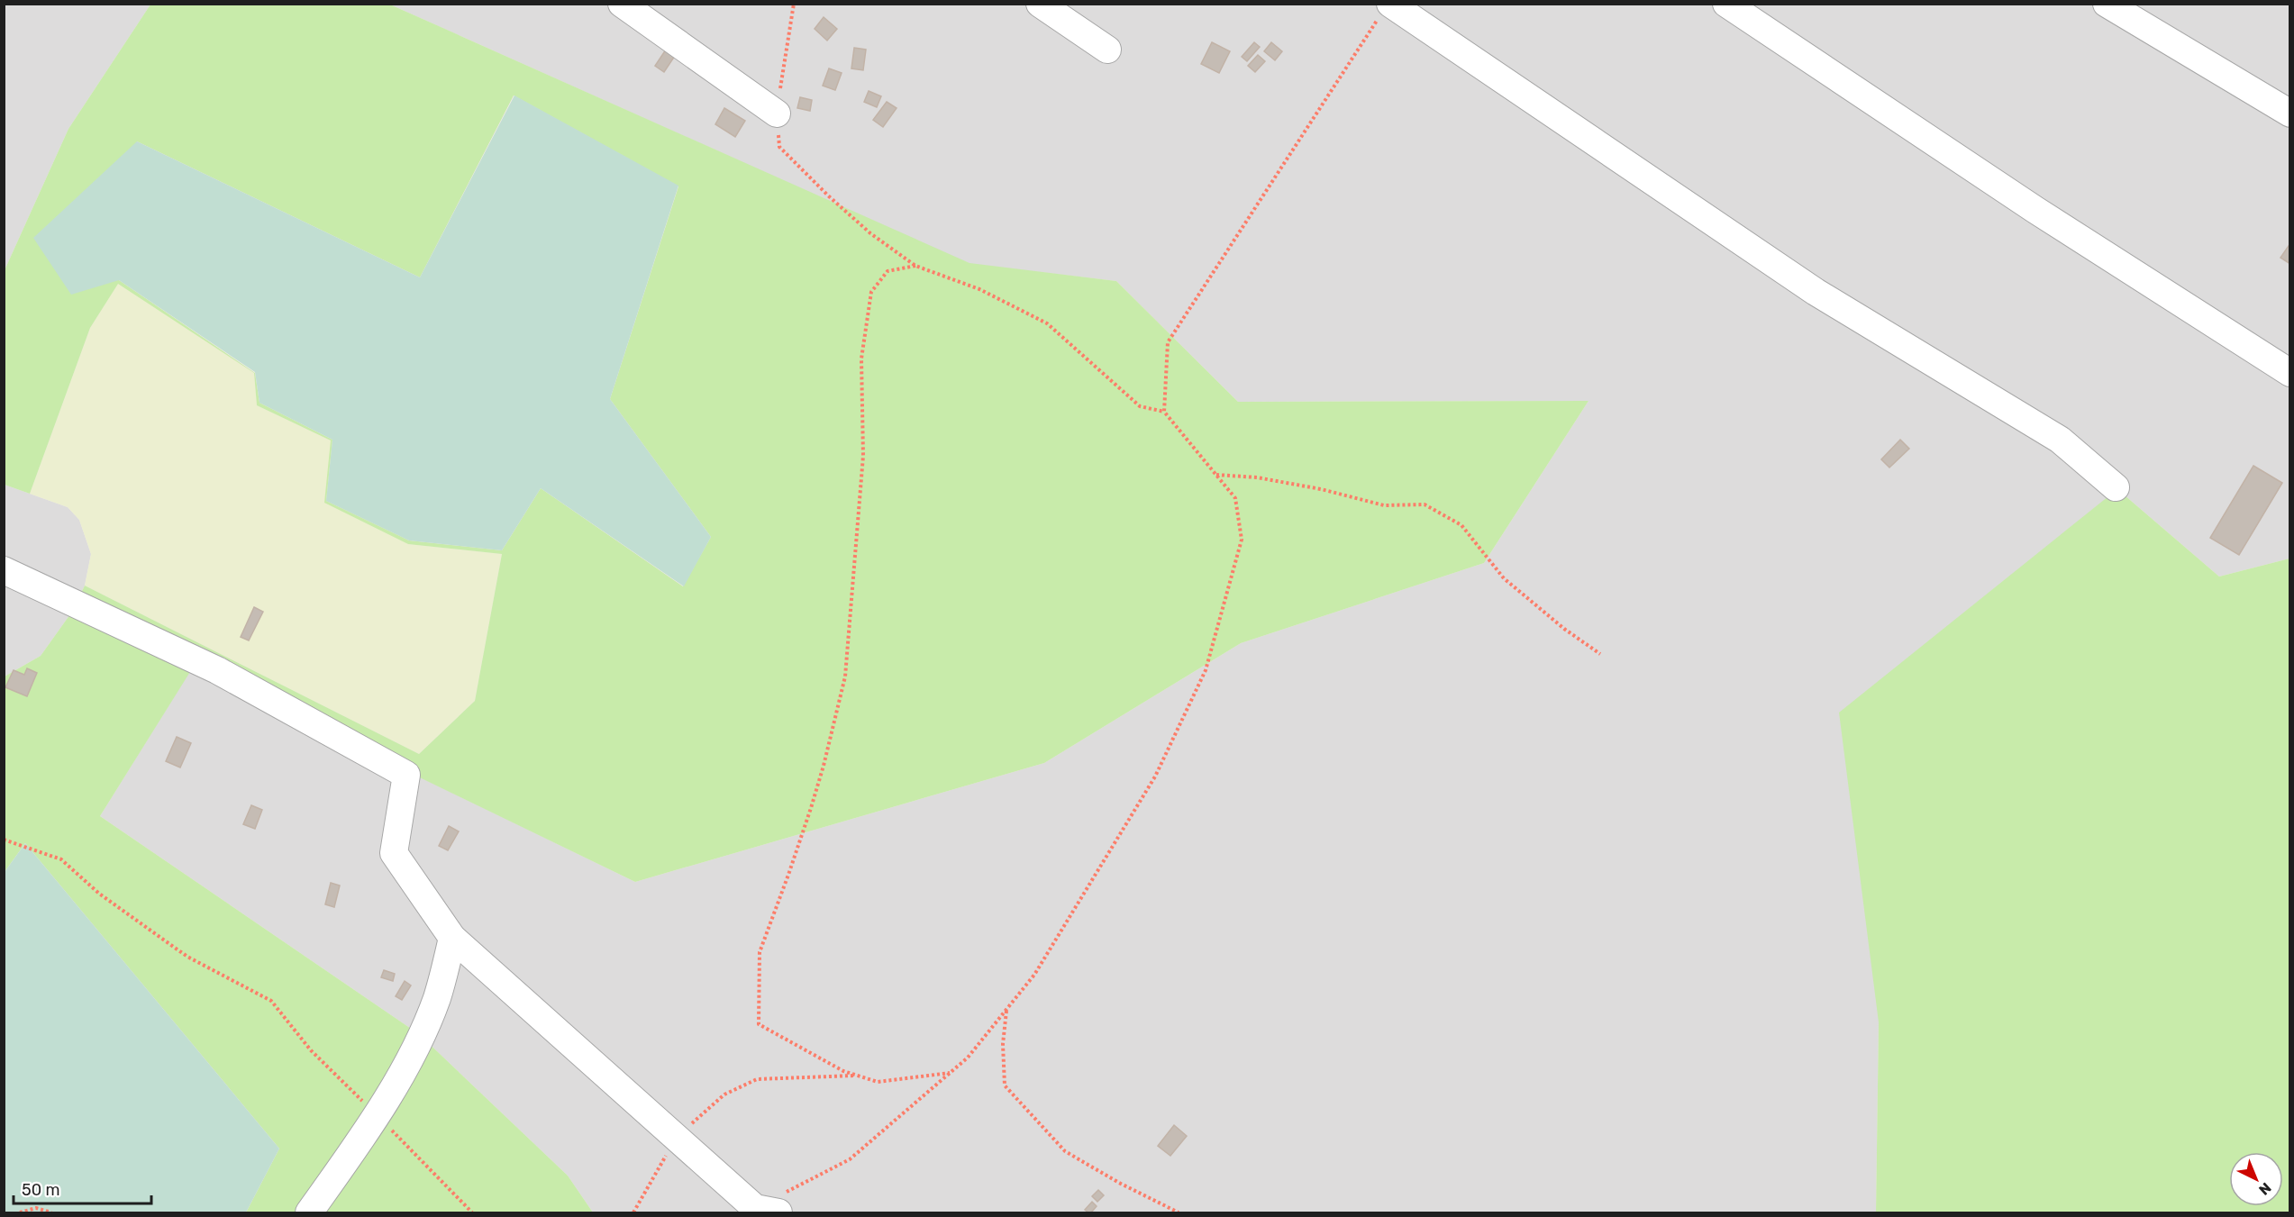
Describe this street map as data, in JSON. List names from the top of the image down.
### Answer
{
  "scale_bar": "50 m",
  "north": "bottom right"
}
